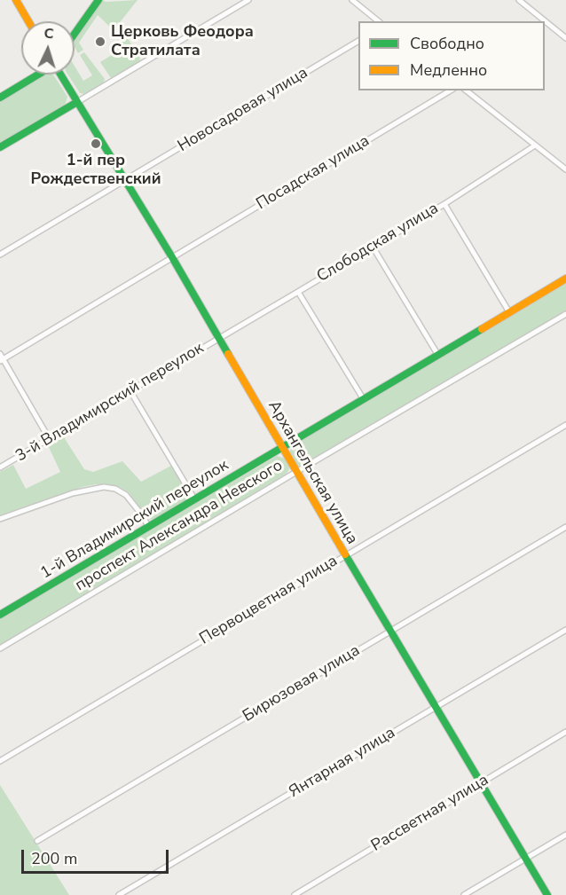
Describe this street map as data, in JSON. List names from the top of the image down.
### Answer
{
  "streets": {
    "street": [
      "Новосадовая улица",
      "Посадская улица",
      "Слободская улица",
      "3-й Владимирский переулок",
      "Архангельская улица",
      "1-й Владимирский переулок",
      "проспект Александра Невского",
      "Первоцветная улица",
      "Бирюзовая улица",
      "Янтарная улица",
      "Рассветная улица"
    ]
  },
  "crossings": [
    ["Новосадовая улица", "Архангельская улица"],
    ["Посадская улица", "Архангельская улица"],
    ["Слободская улица", "3-й Владимирский переулок"],
    ["Слободская улица", "Архангельская улица"],
    ["3-й Владимирский переулок", "Архангельская улица"],
    ["Архангельская улица", "1-й Владимирский переулок"],
    ["Архангельская улица", "проспект Александра Невского"],
    ["Архангельская улица", "Первоцветная улица"],
    ["Архангельская улица", "Бирюзовая улица"],
    ["Архангельская улица", "Янтарная улица"],
    ["Архангельская улица", "Рассветная улица"],
    ["1-й Владимирский переулок", "проспект Александра Невского"]
  ],
  "places": ["Церковь Феодора Стратилата", "1-й пер Рождественский"],
  "legend": ["Свободно", "Медленно"],
  "scale_bar": "200 m",
  "north": "top"
}
